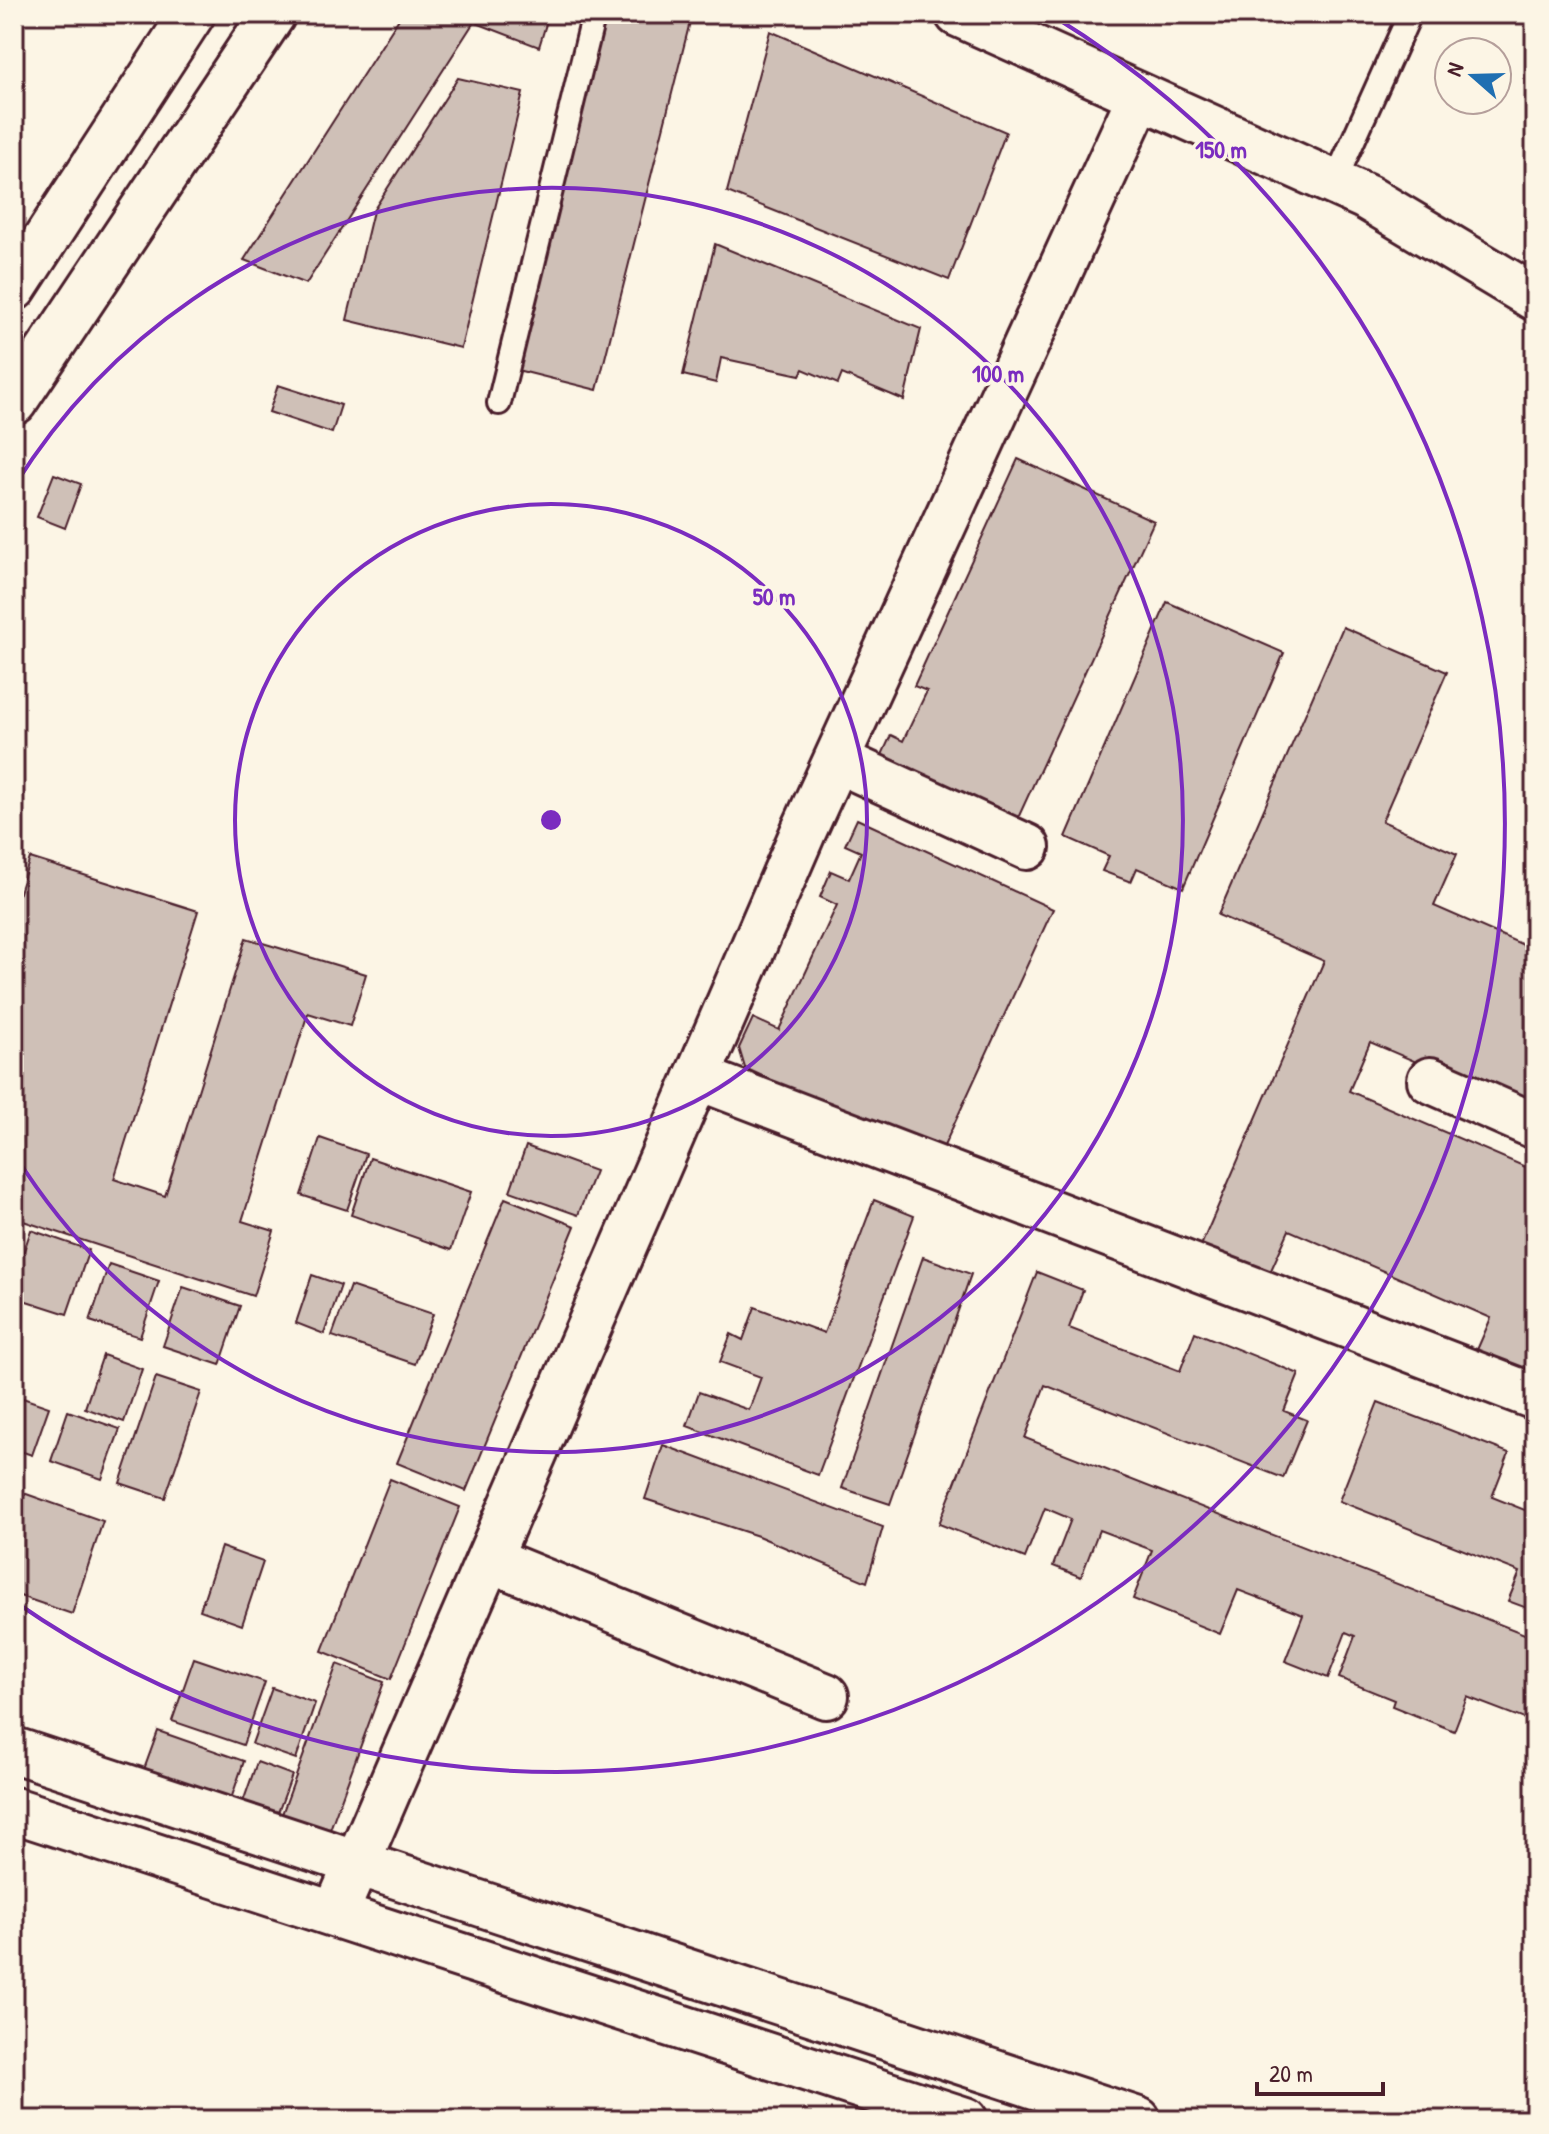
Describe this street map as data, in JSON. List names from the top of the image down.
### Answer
{
  "scale_bar": "20 m",
  "north": "left",
  "rings": ["150 m", "100 m", "50 m"]
}
